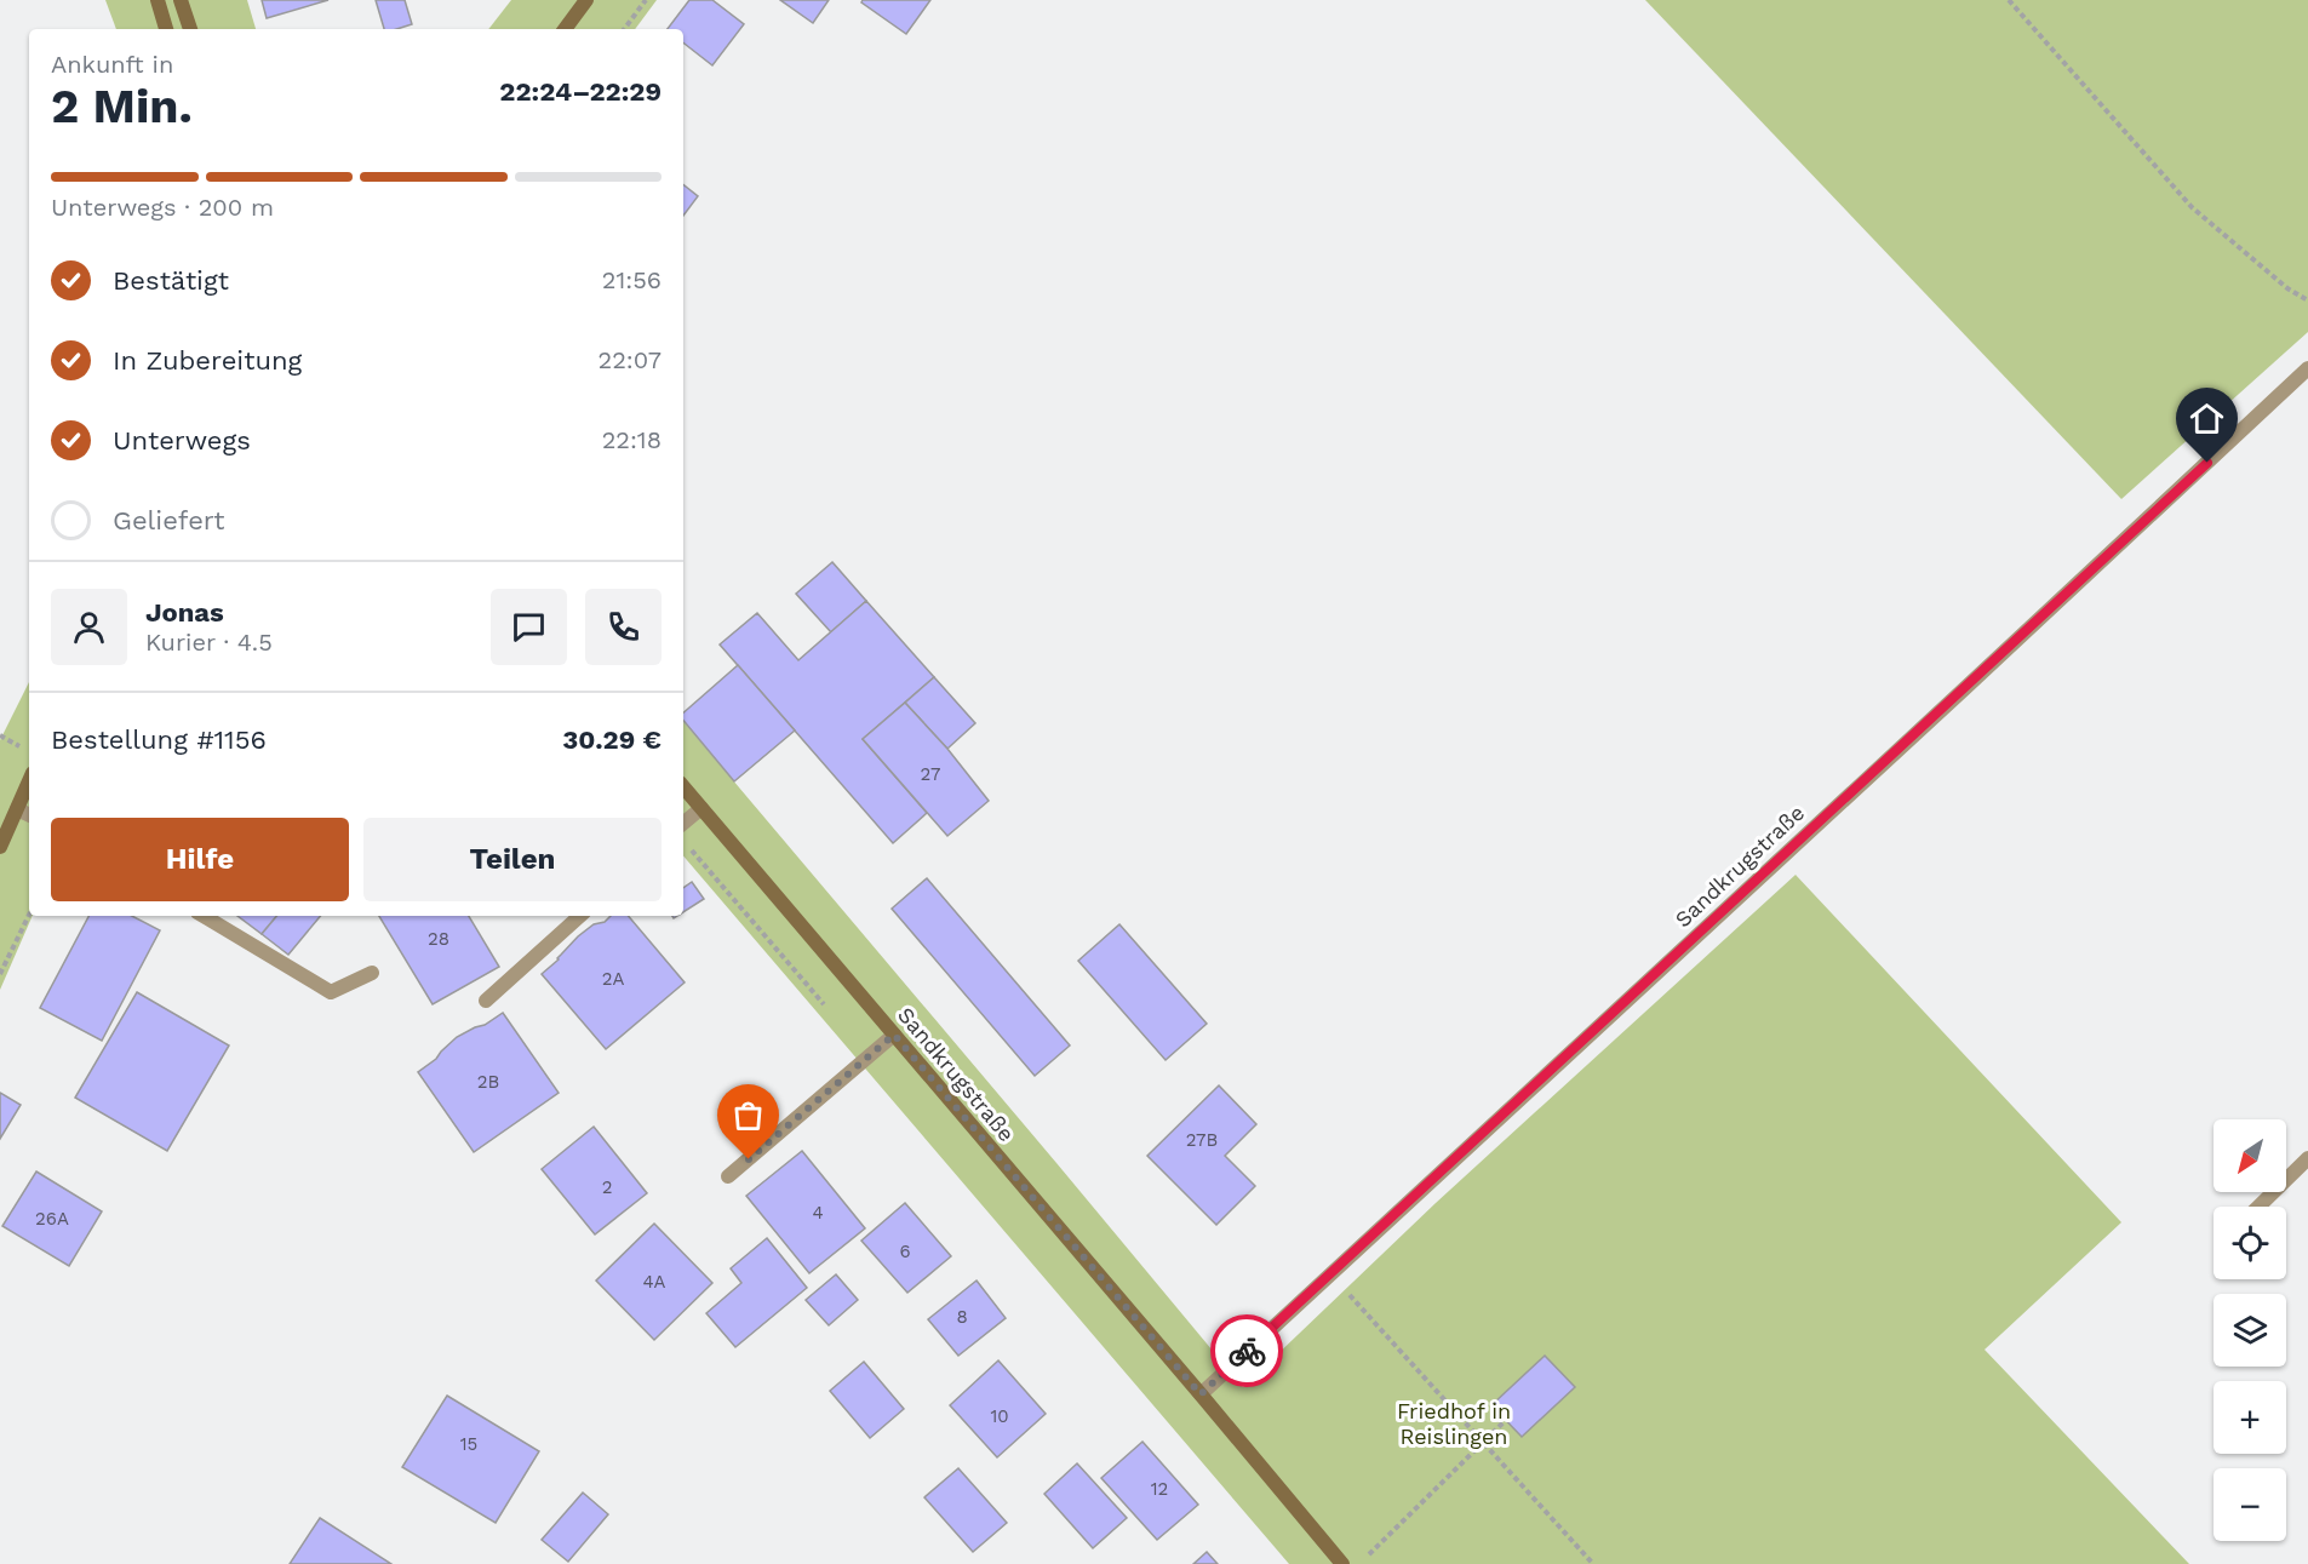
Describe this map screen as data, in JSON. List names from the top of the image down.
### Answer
{
  "streets": {
    "street": ["Sandkrugstraße"]
  },
  "parks": ["Friedhof in Reislingen"],
  "house_numbers": [
    "27",
    "28",
    "2A",
    "2B",
    "27B",
    "2",
    "4",
    "26A",
    "6",
    "4A",
    "8",
    "10",
    "15",
    "12"
  ],
  "north": "bottom left",
  "page": {
    "heading": ["2 Min.", "Ankunft in", "22:24–22:29"],
    "panel": [
      "Jonas",
      "Kurier · 4.5",
      "Bestellung #1156",
      "30.29 €"
    ],
    "bar": "Unterwegs · 200 m",
    "list": [
      ["Bestätigt", "21:56"],
      ["In Zubereitung", "22:07"],
      ["Unterwegs", "22:18"],
      "Geliefert"
    ],
    "buttons": ["Hilfe", "Teilen"],
    "map_buttons": ["+", "−"]
  }
}
